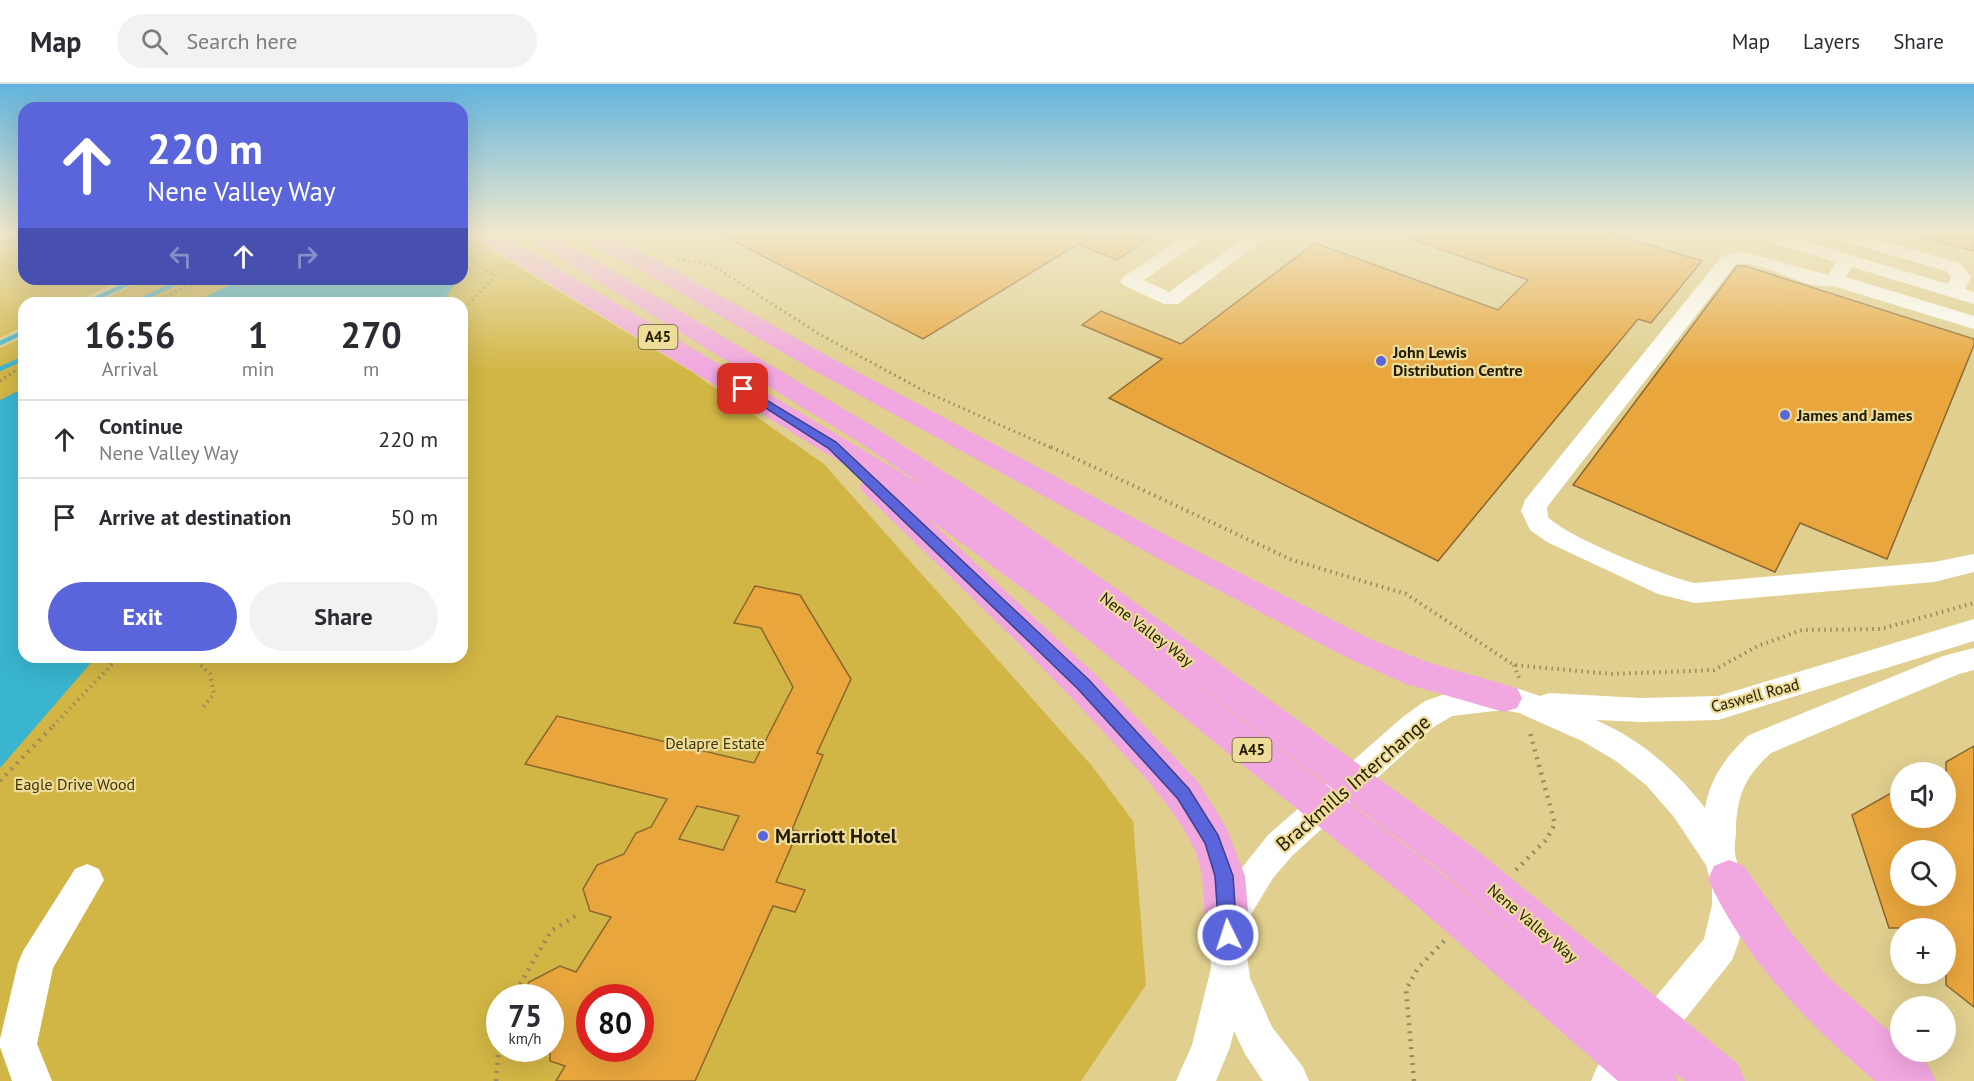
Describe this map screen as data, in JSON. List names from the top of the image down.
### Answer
{
  "streets": {
    "highway": ["A45", "Nene Valley Way"],
    "street": ["Caswell Road", "Brackmills Interchange"]
  },
  "crossings": [
    ["Caswell Road", "Brackmills Interchange"]
  ],
  "parks": ["Delapre Estate", "Eagle Drive Wood"],
  "places": ["John Lewis Distribution Centre", "James and James", "Marriott Hotel"],
  "page": {
    "header": "Map",
    "search": "Search here",
    "nav": ["Map", "Layers", "Share"],
    "turn": ["220 m", "Nene Valley Way"],
    "eta": [
      "16:56",
      "Arrival",
      "1",
      "min",
      "270",
      "m"
    ],
    "list": [
      {
        "name": "Continue",
        "note": "Nene Valley Way",
        "value": "220 m"
      },
      {
        "name": "Arrive at destination",
        "value": "50 m"
      }
    ],
    "buttons": ["Exit", "Share"],
    "map_buttons": ["+", "−"],
    "speed": "75 km/h",
    "limit": "80"
  }
}
